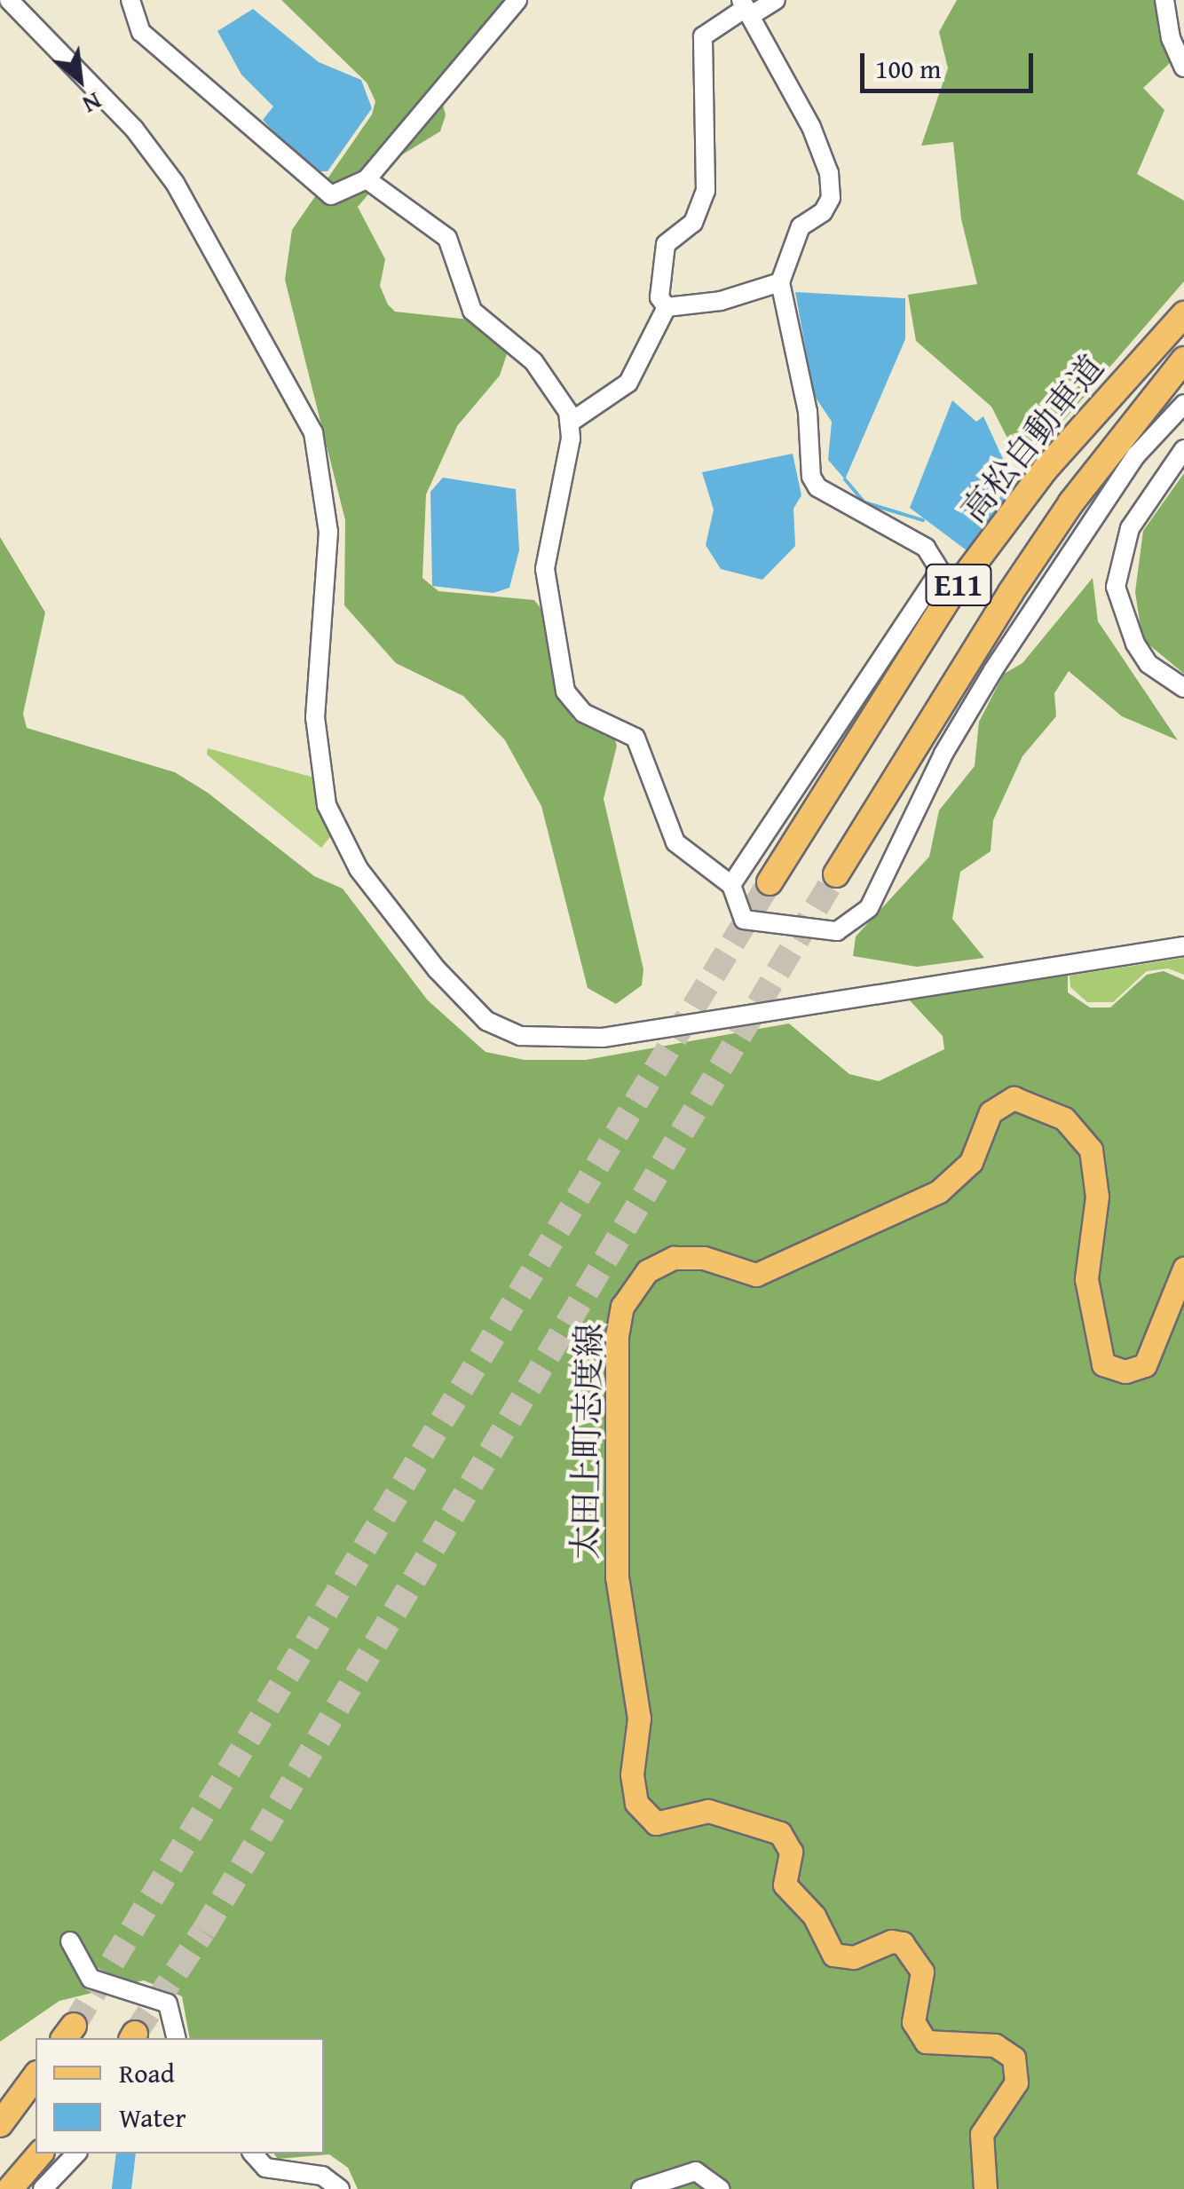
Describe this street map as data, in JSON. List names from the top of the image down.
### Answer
{
  "streets": {
    "highway": ["高松自動車道", "E11"],
    "main road": ["太田上町志度線"]
  },
  "legend": ["Road", "Water"],
  "scale_bar": "100 m",
  "north": "bottom right"
}
